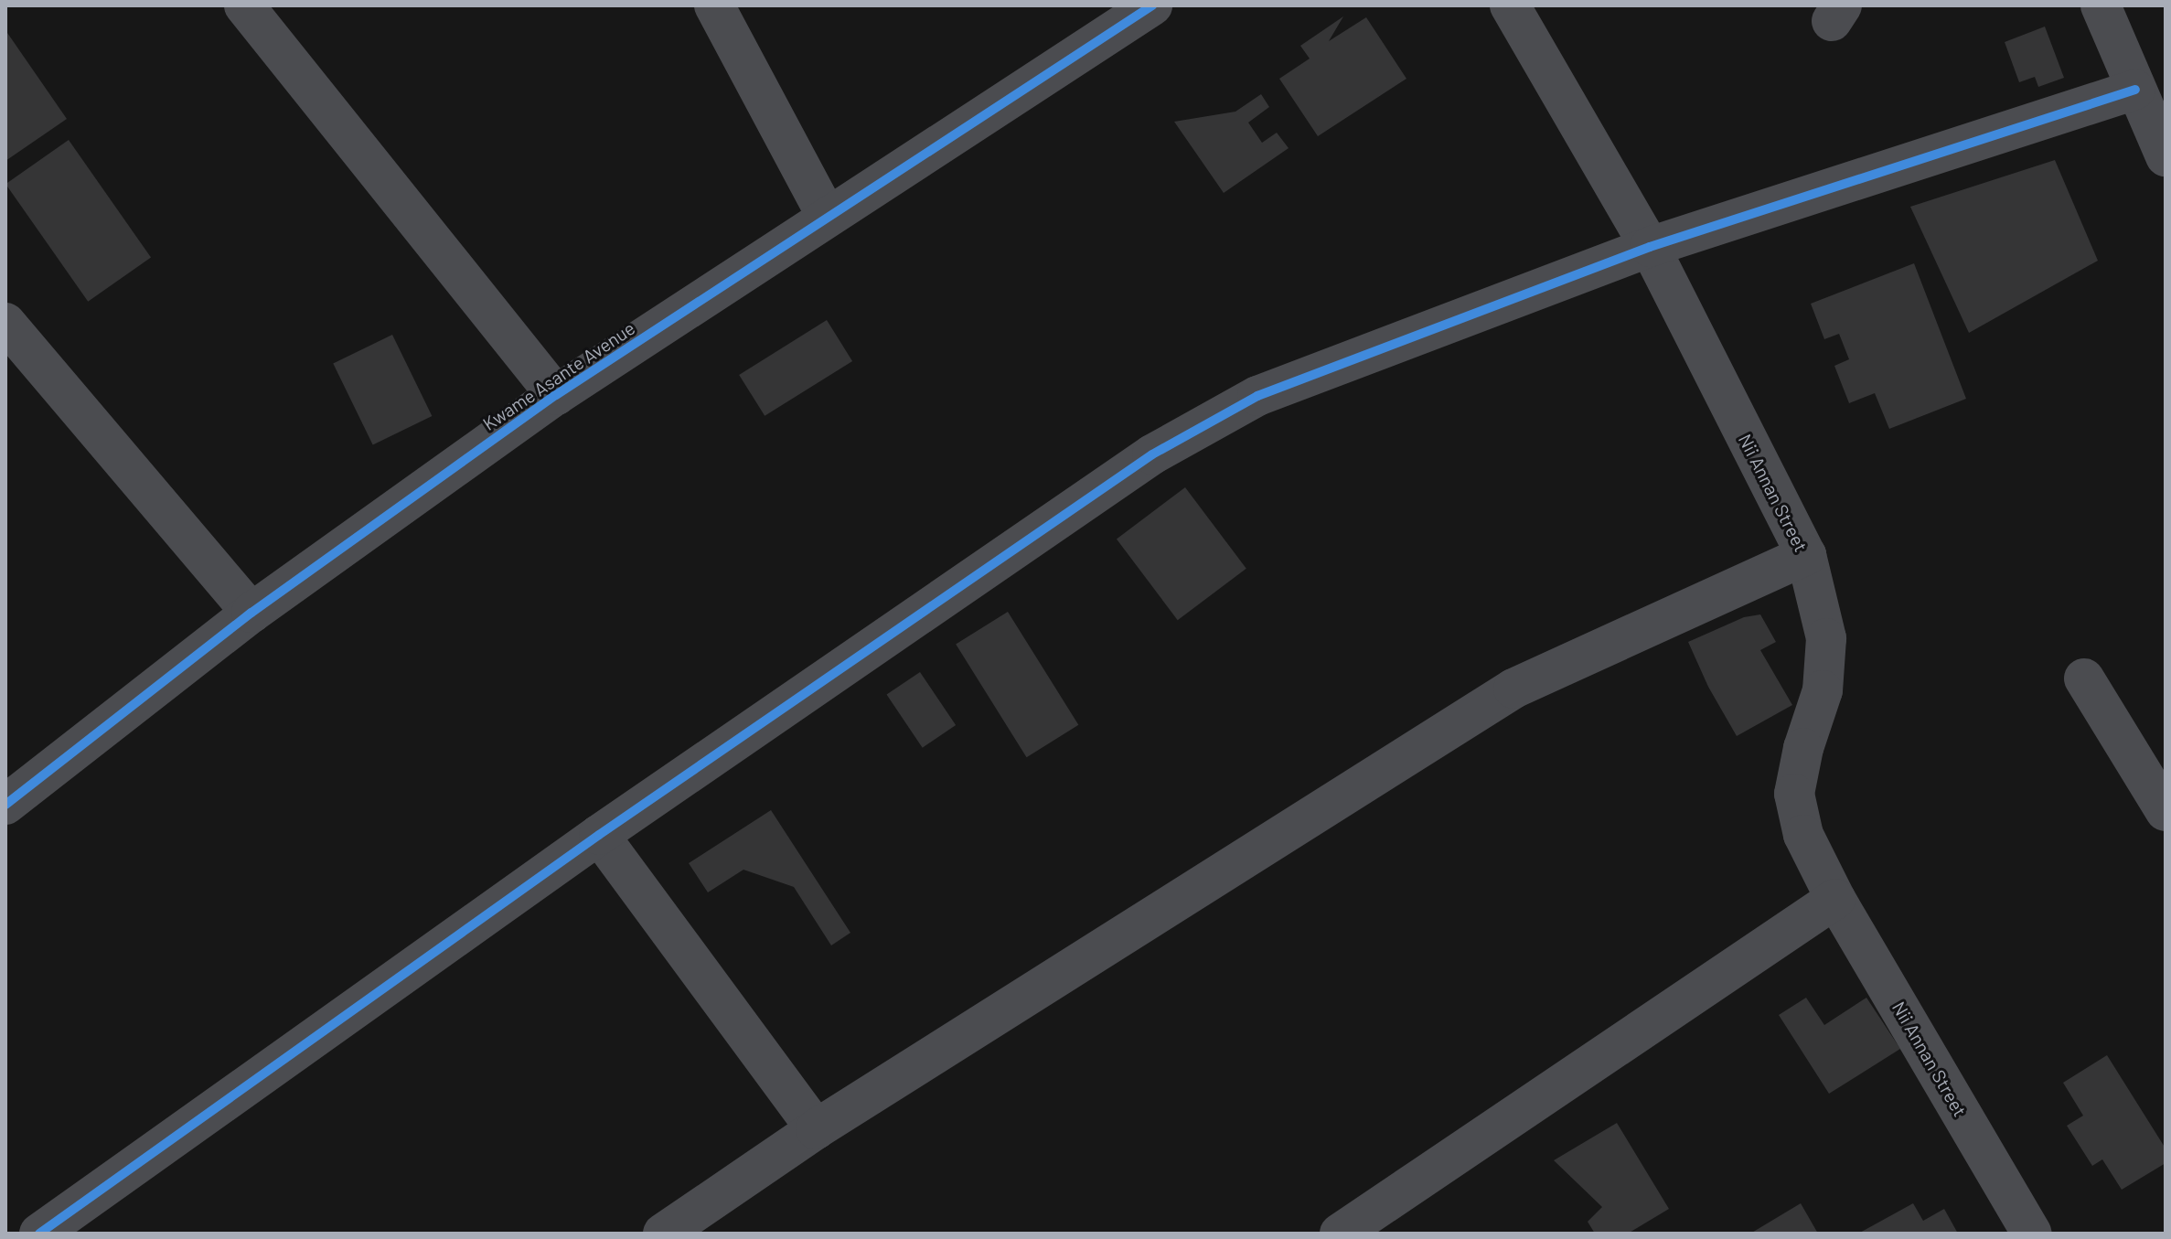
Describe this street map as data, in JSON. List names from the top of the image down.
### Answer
{
  "streets": {
    "street": ["Kwame Asante Avenue", "Nii Annan Street"]
  }
}
